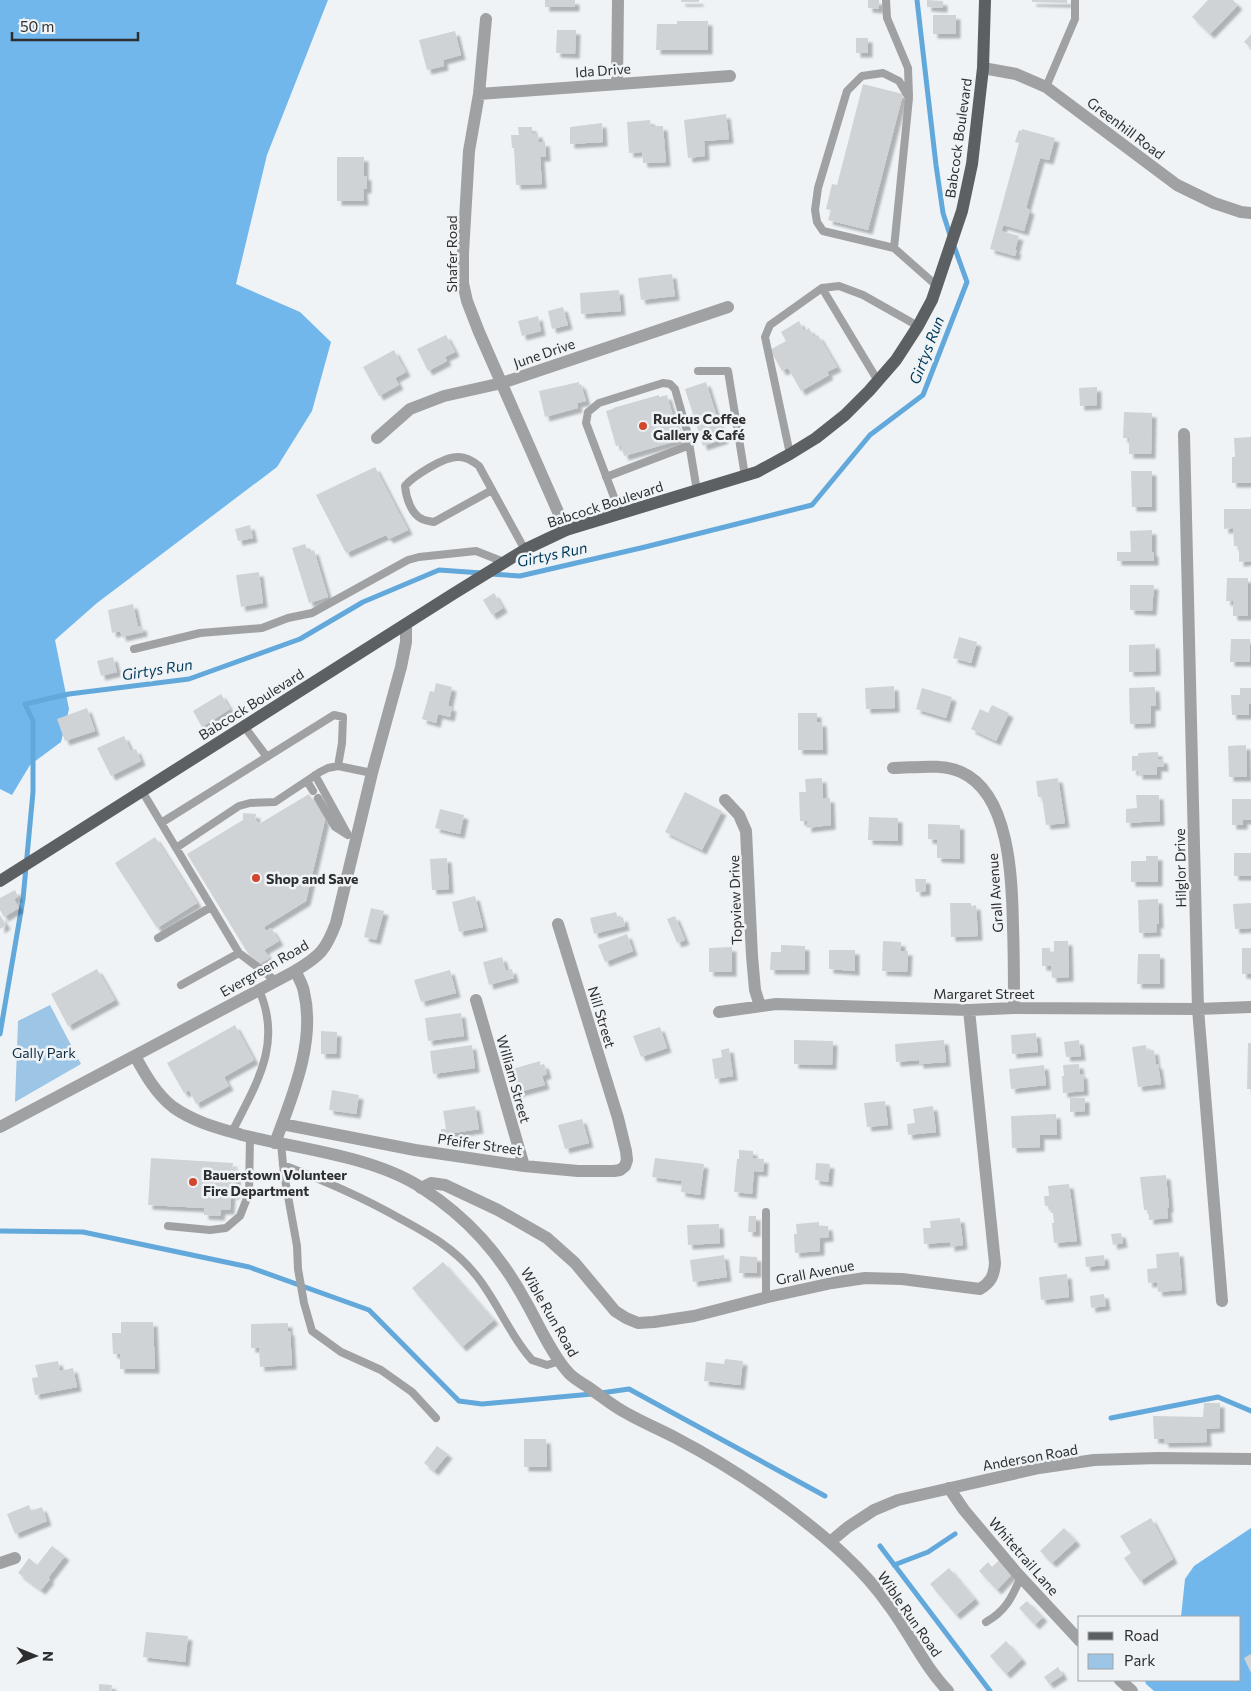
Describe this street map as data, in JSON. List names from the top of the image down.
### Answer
{
  "streets": {
    "main road": ["Babcock Boulevard"],
    "street": [
      "Ida Drive",
      "Greenhill Road",
      "Shafer Road",
      "June Drive",
      "Hilglor Drive",
      "Grall Avenue",
      "Topview Drive",
      "Evergreen Road",
      "Margaret Street",
      "Nill Street",
      "William Street",
      "Pfeifer Street",
      "Wible Run Road",
      "Anderson Road",
      "Whitetrail Lane"
    ]
  },
  "crossings": [
    ["Ida Drive", "Shafer Road"],
    ["Greenhill Road", "Babcock Boulevard"],
    ["Babcock Boulevard", "Shafer Road"],
    ["Babcock Boulevard", "Evergreen Road"],
    ["Shafer Road", "June Drive"],
    ["Hilglor Drive", "Margaret Street"],
    ["Grall Avenue", "Margaret Street"],
    ["Grall Avenue", "Wible Run Road"],
    ["Topview Drive", "Margaret Street"],
    ["Evergreen Road", "Wible Run Road"],
    ["Nill Street", "Pfeifer Street"],
    ["William Street", "Pfeifer Street"],
    ["Wible Run Road", "Anderson Road"],
    ["Anderson Road", "Whitetrail Lane"]
  ],
  "water": ["Girtys Run"],
  "parks": ["Gally Park"],
  "places": ["Ruckus Coffee Gallery & Café", "Shop and Save", "Bauerstown Volunteer Fire Department"],
  "legend": ["Road", "Park"],
  "scale_bar": "50 m",
  "north": "right"
}
